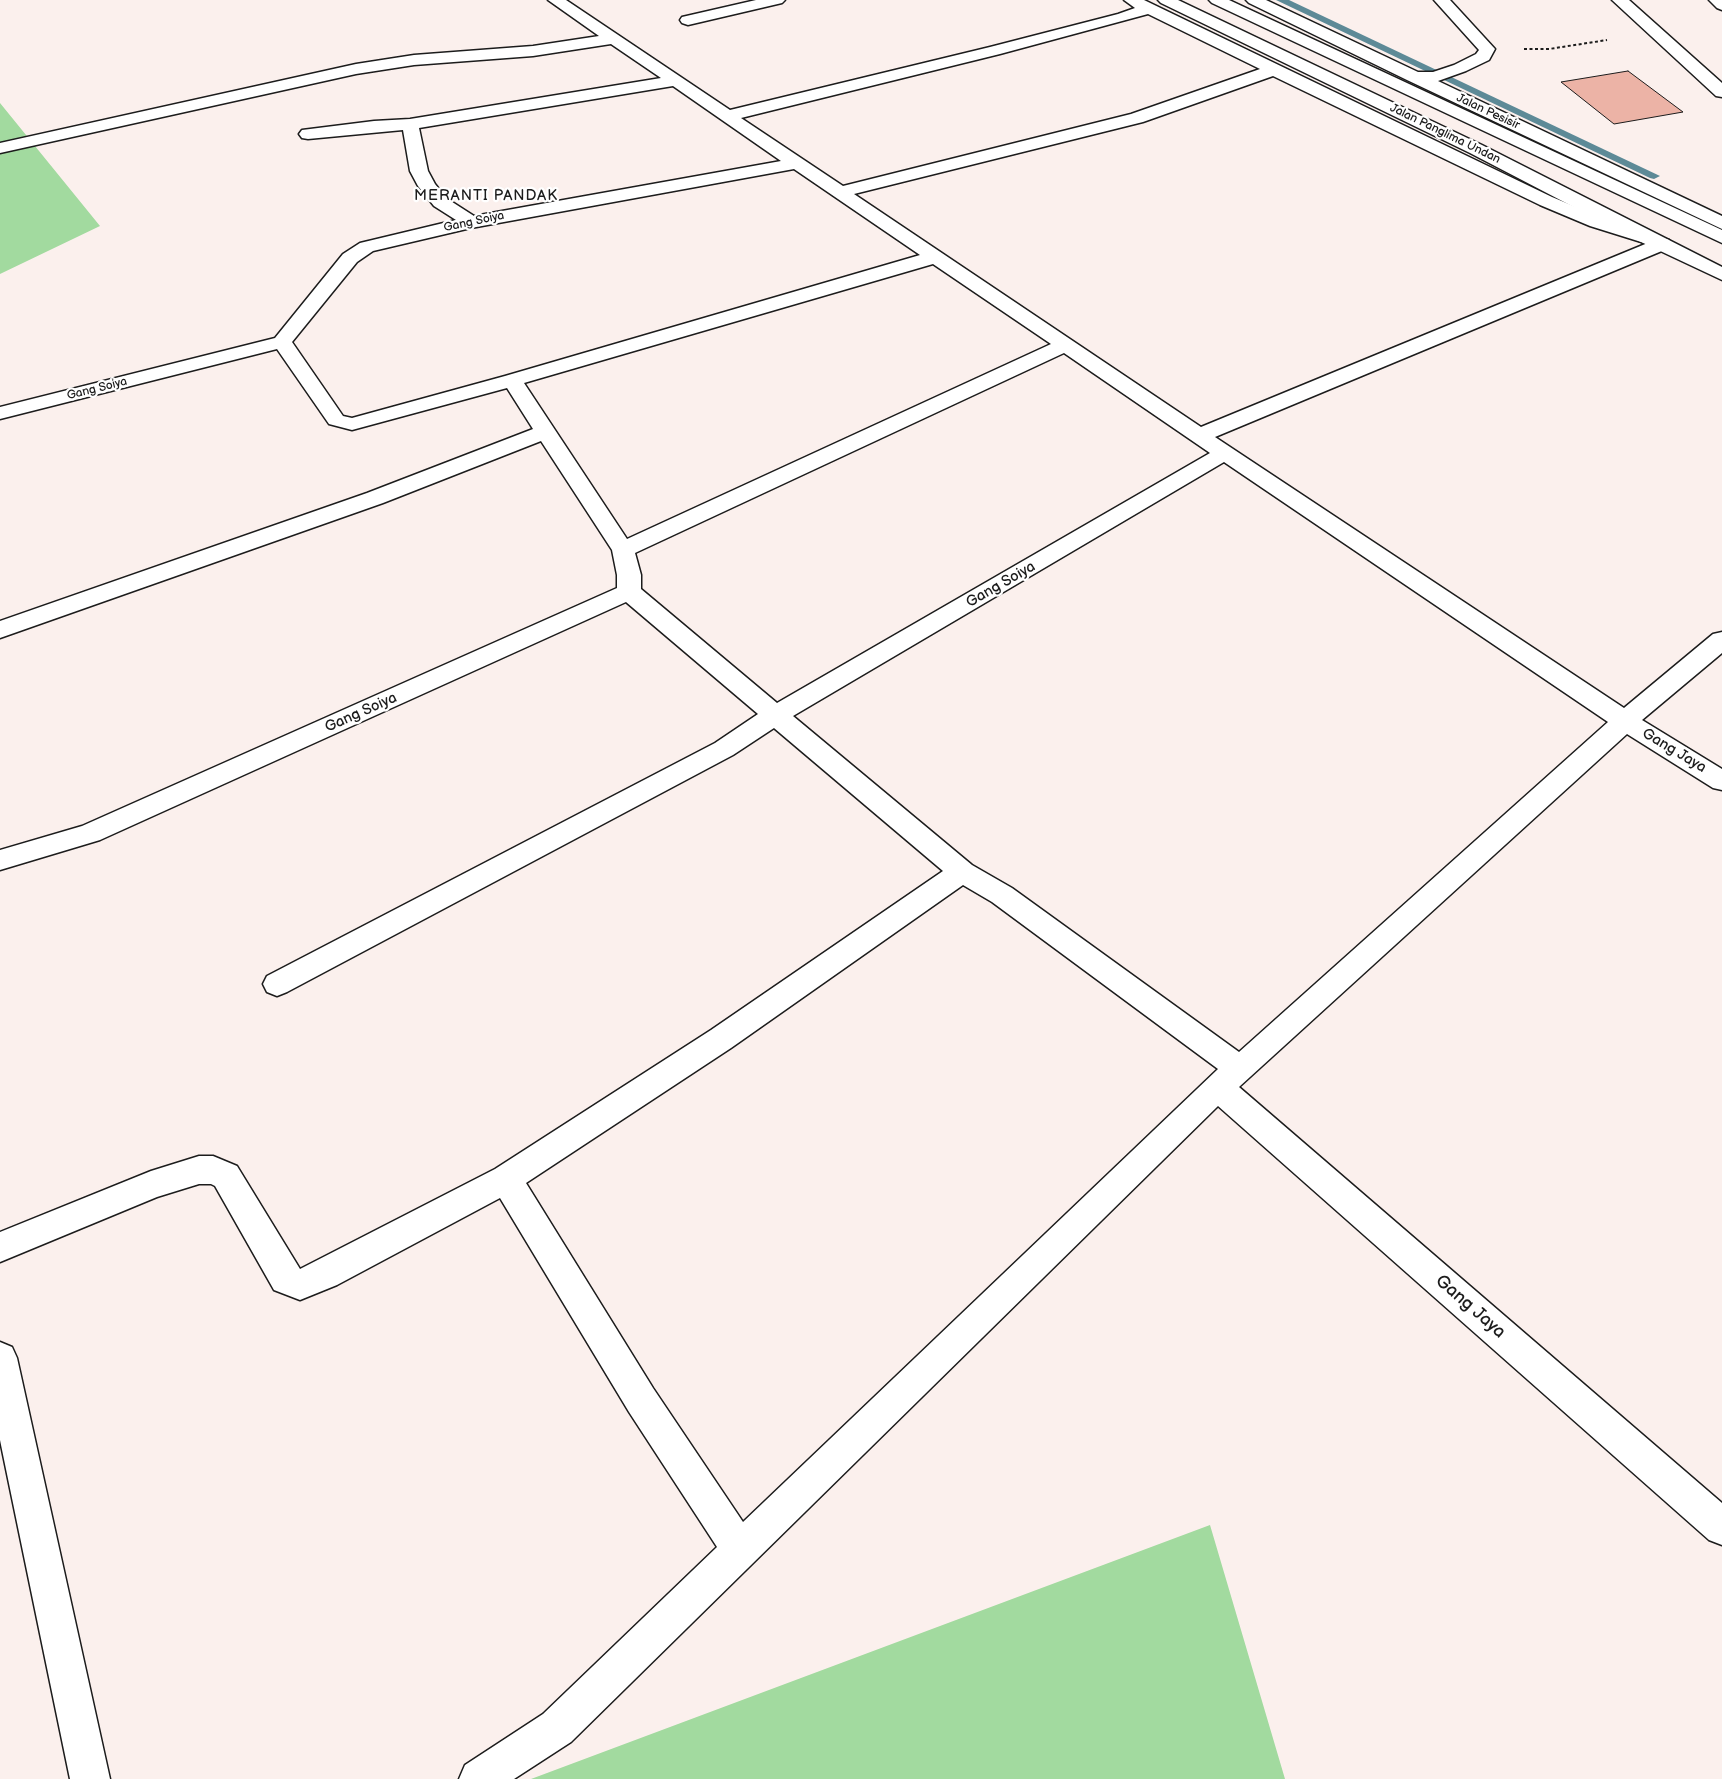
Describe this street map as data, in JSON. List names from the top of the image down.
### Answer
{
  "streets": {
    "street": [
      "Jalan Pesisir",
      "Jalan Panglima Undan",
      "Gang Soiya",
      "Gang Jaya"
    ]
  },
  "crossings": [
    ["Gang Soiya", "Gang Jaya"]
  ],
  "districts": ["MERANTI PANDAK"]
}
